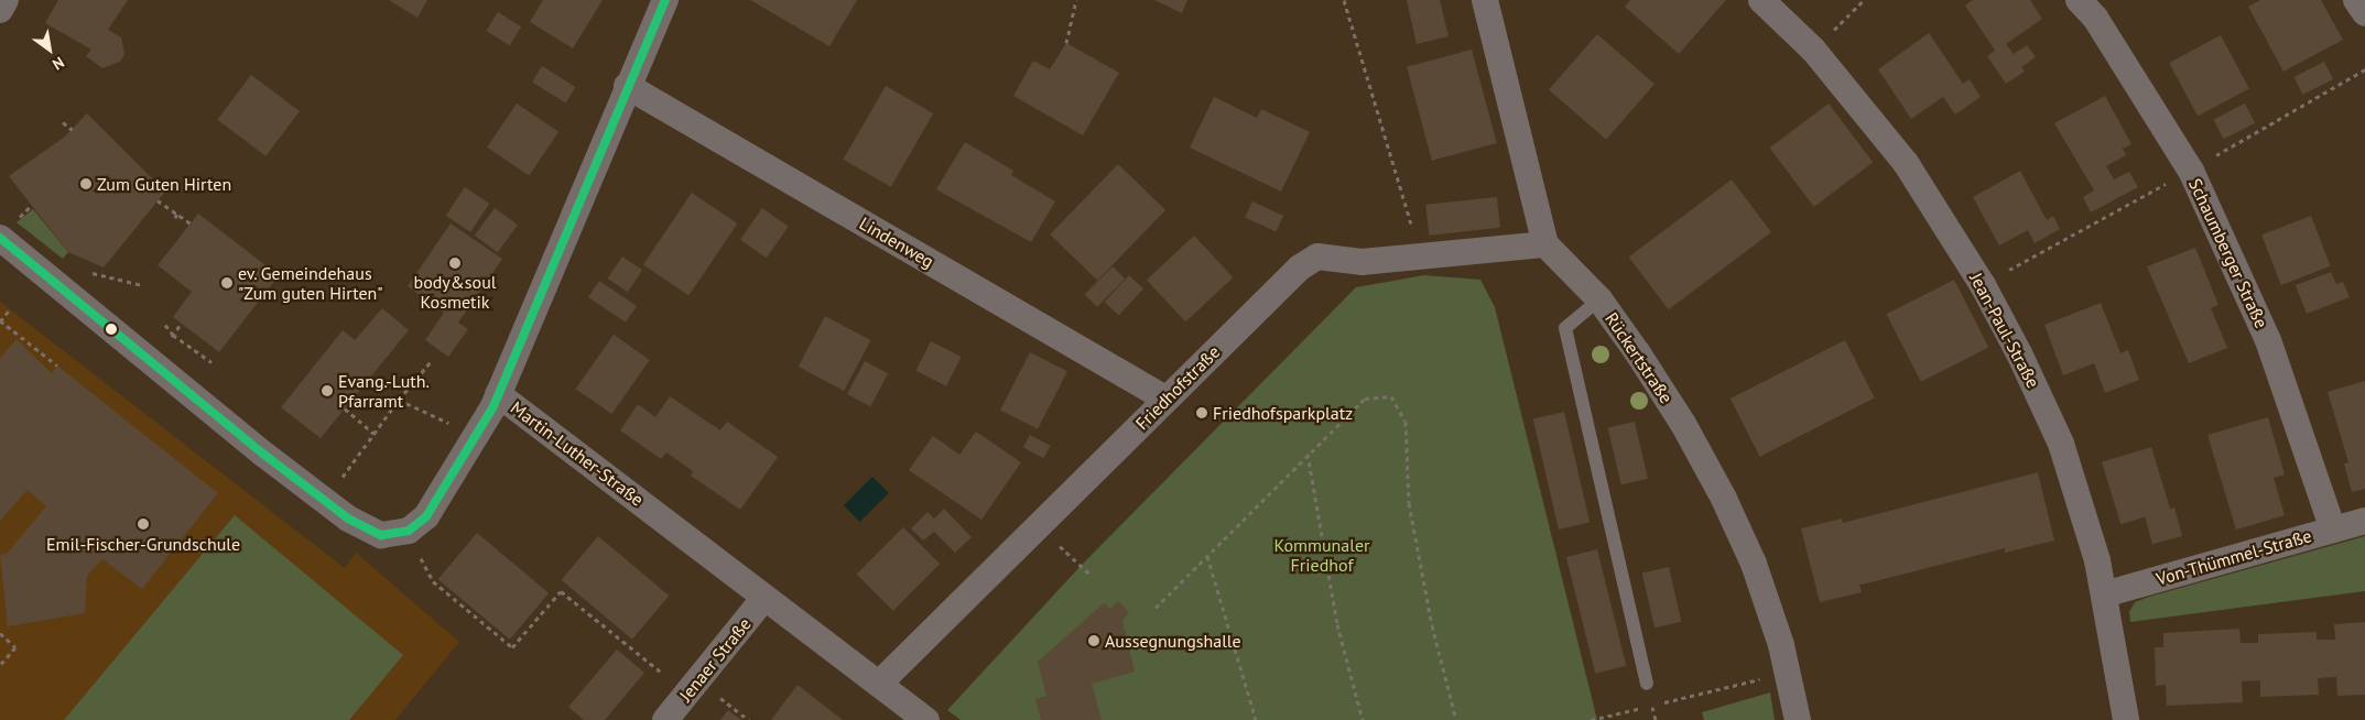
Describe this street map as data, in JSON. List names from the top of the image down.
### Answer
{
  "streets": {
    "street": [
      "Lindenweg",
      "Schaumberger Straße",
      "Jean-Paul-Straße",
      "Rückertstraße",
      "Friedhofstraße",
      "Martin-Luther-Straße",
      "Von-Thümmel-Straße",
      "Jenaer Straße"
    ]
  },
  "crossings": [
    ["Lindenweg", "Friedhofstraße"],
    ["Schaumberger Straße", "Von-Thümmel-Straße"],
    ["Jean-Paul-Straße", "Von-Thümmel-Straße"],
    ["Rückertstraße", "Friedhofstraße"],
    ["Friedhofstraße", "Martin-Luther-Straße"],
    ["Martin-Luther-Straße", "Jenaer Straße"]
  ],
  "parks": ["Kommunaler Friedhof"],
  "places": [
    "Zum Guten Hirten",
    "body&soul Kosmetik",
    "ev. Gemeindehaus \"Zum guten Hirten\"",
    "Evang.-Luth. Pfarramt",
    "Friedhofsparkplatz",
    "Emil-Fischer-Grundschule",
    "Aussegnungshalle"
  ],
  "north": "bottom right"
}
